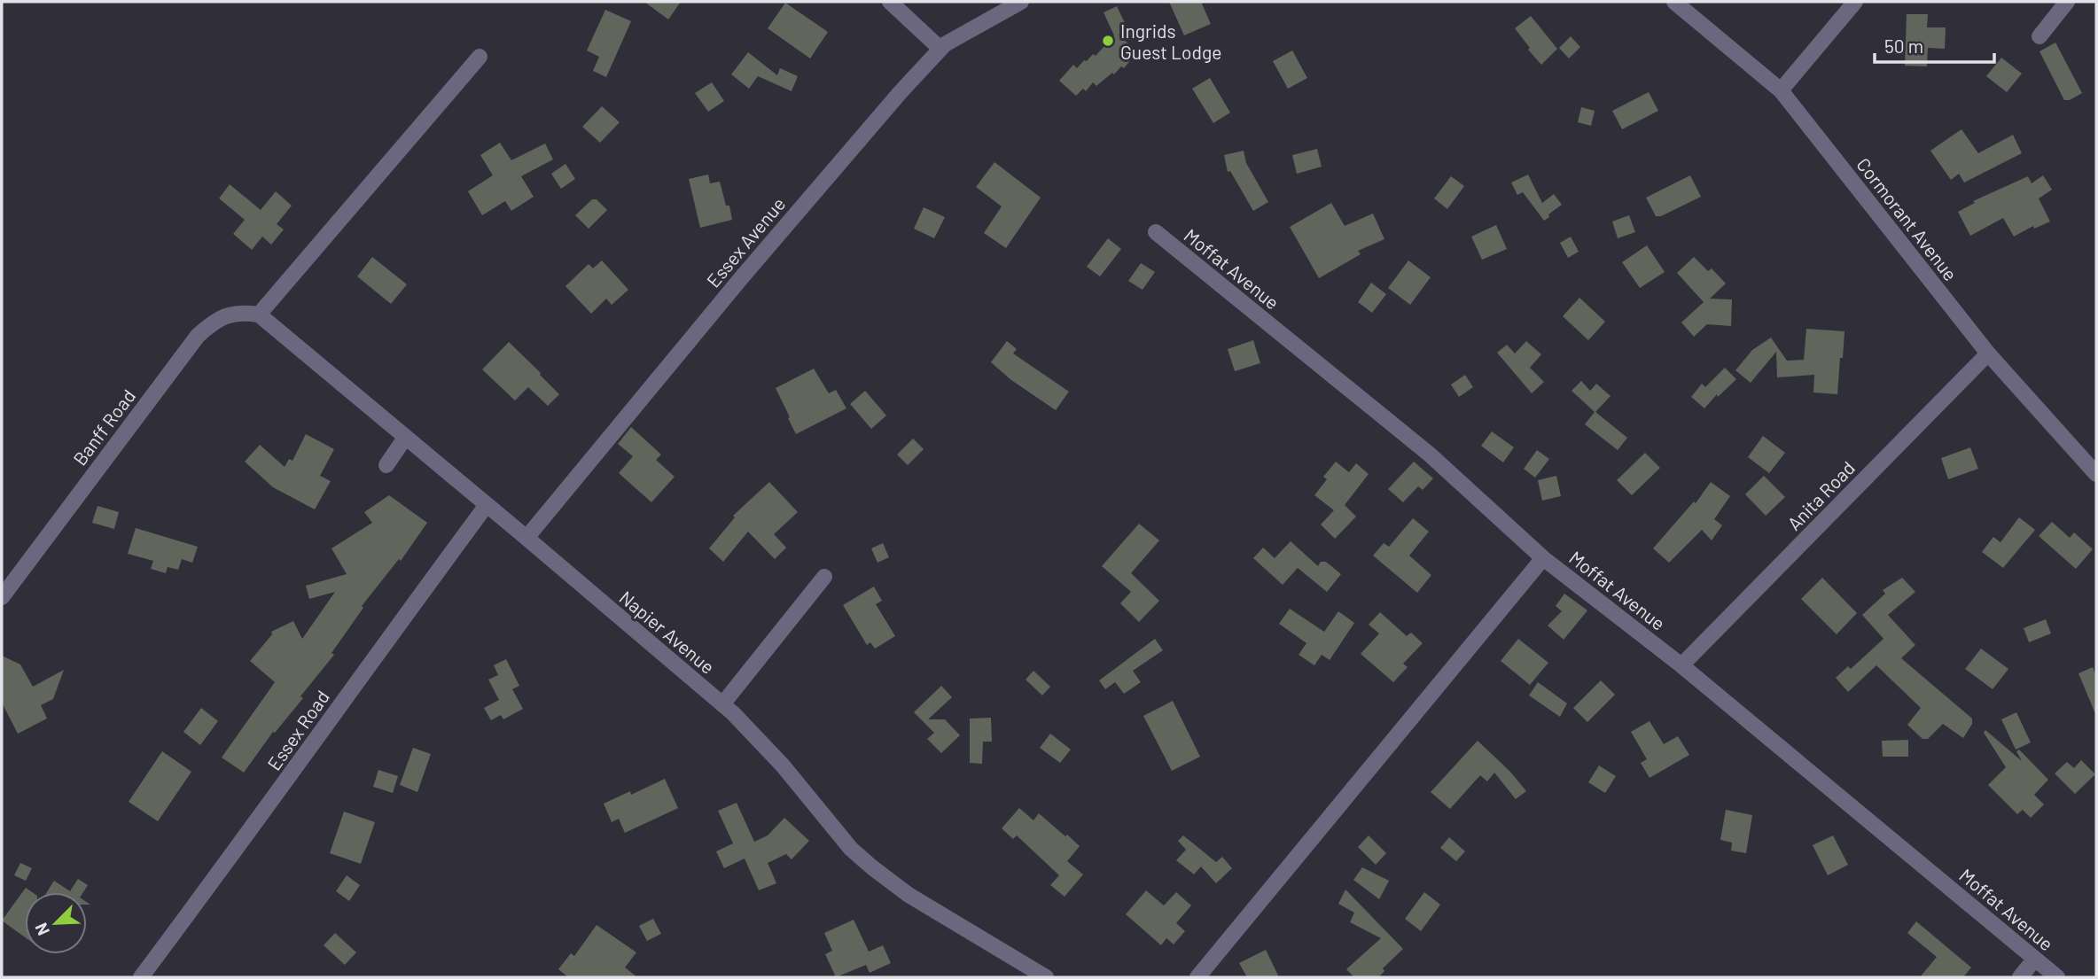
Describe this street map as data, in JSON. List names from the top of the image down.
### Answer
{
  "streets": {
    "street": [
      "Cormorant Avenue",
      "Essex Avenue",
      "Moffat Avenue",
      "Banff Road",
      "Anita Road",
      "Napier Avenue",
      "Essex Road"
    ]
  },
  "crossings": [
    ["Cormorant Avenue", "Anita Road"],
    ["Essex Avenue", "Napier Avenue"],
    ["Moffat Avenue", "Anita Road"],
    ["Banff Road", "Napier Avenue"],
    ["Napier Avenue", "Essex Road"]
  ],
  "places": ["Ingrids Guest Lodge"],
  "scale_bar": "50 m",
  "north": "bottom left"
}
